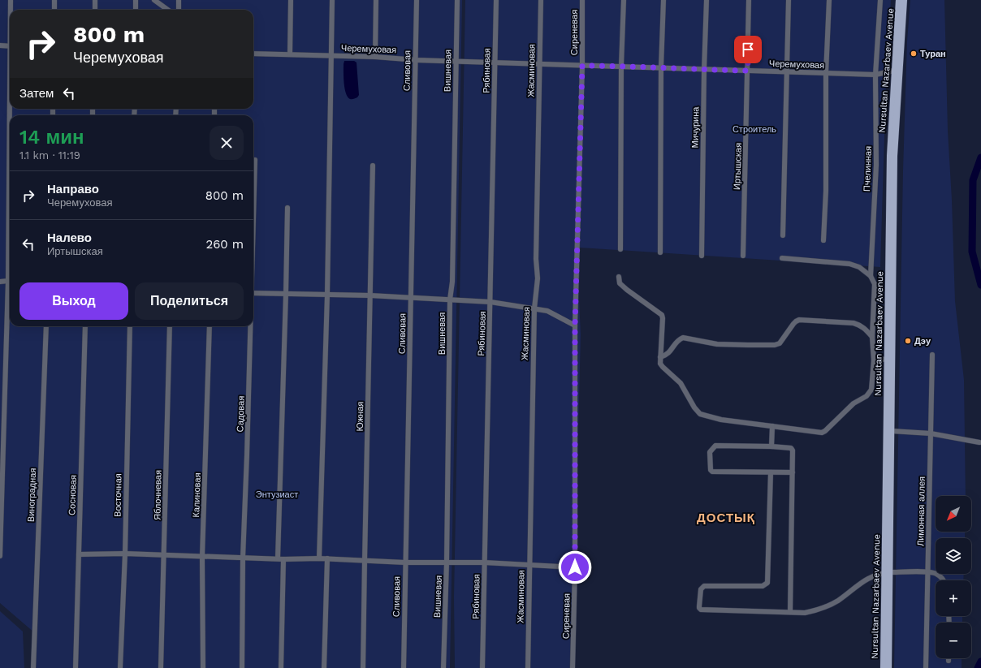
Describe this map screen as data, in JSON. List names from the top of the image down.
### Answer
{
  "streets": {
    "main road": ["Nursultan Nazarbaev Avenue"],
    "street": [
      "Сиреневая",
      "Черемуховая",
      "Сливовая",
      "Вишневая",
      "Рябиновая",
      "Жасминовая",
      "Мичурина",
      "Иртышская",
      "Пчелинная",
      "Садовая",
      "Южная",
      "Виноградная",
      "Сосновая",
      "Восточная",
      "Яблочневая",
      "Калиновая",
      "Лимонная аллея"
    ]
  },
  "crossings": [
    ["Сиреневая", "Черемуховая"],
    ["Черемуховая", "Сливовая"],
    ["Черемуховая", "Вишневая"],
    ["Черемуховая", "Рябиновая"],
    ["Черемуховая", "Жасминовая"],
    ["Черемуховая", "Nursultan Nazarbaev Avenue"],
    ["Черемуховая", "Мичурина"],
    ["Черемуховая", "Иртышская"],
    ["Черемуховая", "Пчелинная"]
  ],
  "districts": ["ДОСТЫҚ"],
  "parks": ["Строитель", "Энтузиаст"],
  "places": ["Туран", "Дэу"],
  "north": "bottom left",
  "page": {
    "turn": ["800 m", "Черемуховая"],
    "then": "Затем",
    "heading": ["14 мин", "1.1 km · 11:19"],
    "list": [
      {
        "name": "Направо",
        "note": "Черемуховая",
        "value": "800 m"
      },
      {
        "name": "Налево",
        "note": "Иртышская",
        "value": "260 m"
      }
    ],
    "buttons": ["Выход", "Поделиться"],
    "map_buttons": ["+", "−"]
  }
}
